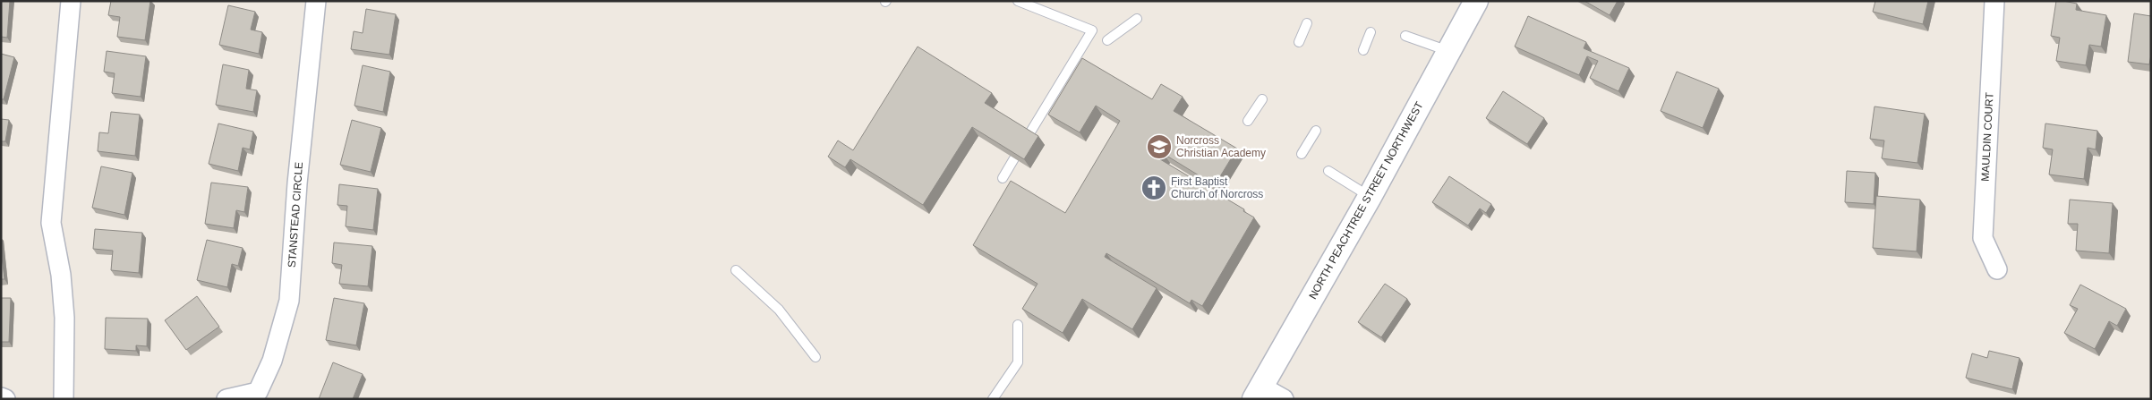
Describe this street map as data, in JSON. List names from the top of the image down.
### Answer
{
  "streets": {
    "street": ["MAULDIN COURT", "NORTH PEACHTREE STREET NORTHWEST", "STANSTEAD CIRCLE"]
  },
  "places": {
    "school or university": ["Norcross Christian Academy"],
    "church": ["First Baptist Church of Norcross"]
  }
}
